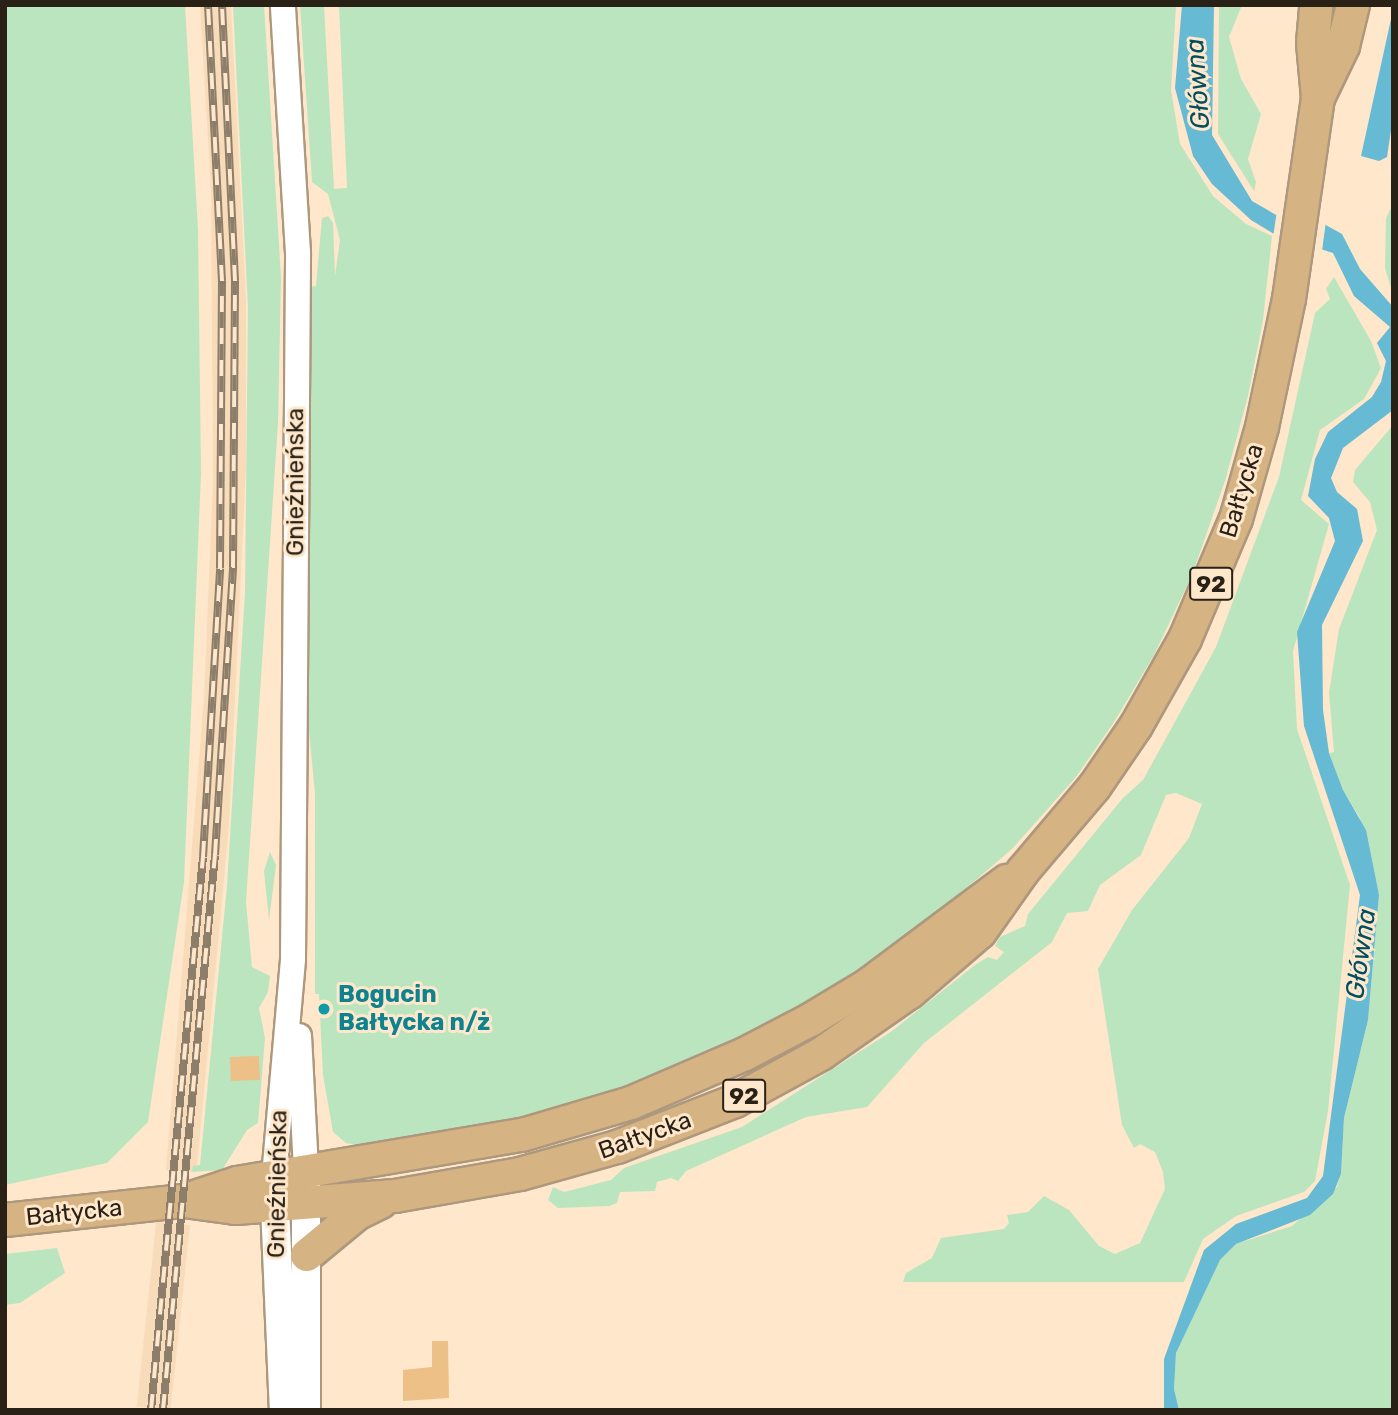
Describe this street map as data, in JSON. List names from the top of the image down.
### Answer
{
  "streets": {
    "main road": ["Gnieźnieńska", "Bałtycka", "92"]
  },
  "crossings": [
    ["Gnieźnieńska", "Bałtycka"]
  ],
  "water": ["Główna"],
  "places": ["Bogucin Bałtycka n/ż"]
}
